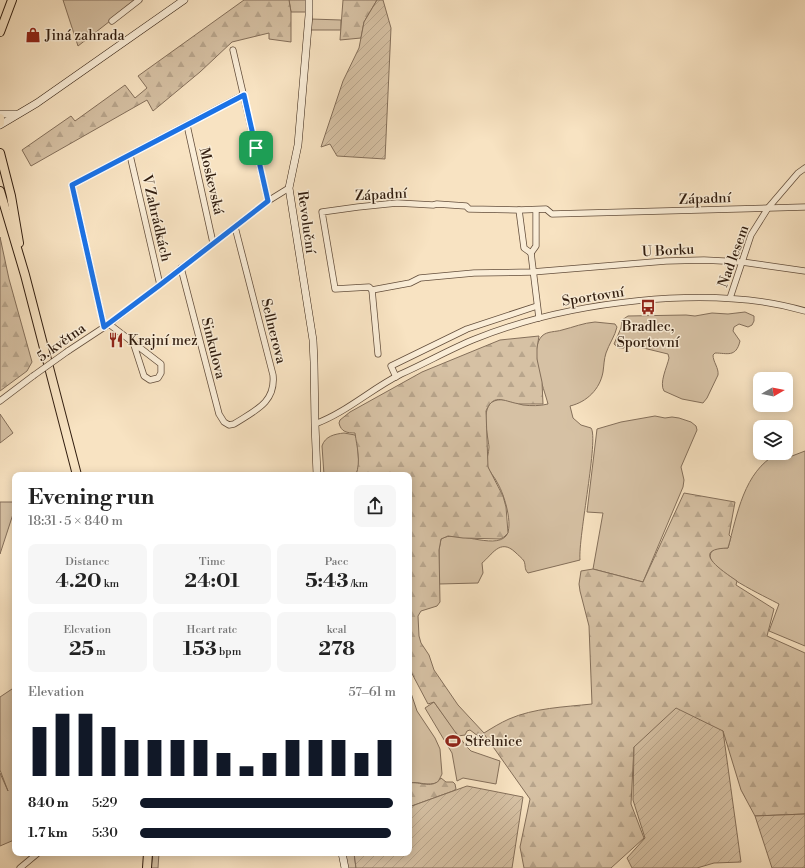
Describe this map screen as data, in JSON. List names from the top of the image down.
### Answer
{
  "streets": {
    "main road": ["Revoluční"],
    "street": [
      "Moskevská",
      "Západní",
      "V Zahrádkách",
      "U Borku",
      "Nad lesem",
      "Sportovní",
      "Sellnerova",
      "5. května",
      "Sinkulova"
    ]
  },
  "crossings": [
    ["Moskevská", "5. května"],
    ["Západní", "U Borku"],
    ["Západní", "Nad lesem"],
    ["V Zahrádkách", "5. května"],
    ["Revoluční", "Sportovní"],
    ["Revoluční", "5. května"],
    ["U Borku", "Nad lesem"],
    ["Nad lesem", "Sportovní"],
    ["Sellnerova", "5. května"],
    ["Sellnerova", "Sinkulova"],
    ["5. května", "Sinkulova"]
  ],
  "places": {
    "shop": ["Jiná zahrada"],
    "bus stop": ["Bradlec, Sportovní"],
    "restaurant": ["Krajní mez"],
    "sports": ["Střelnice"]
  },
  "north": "right",
  "page": {
    "heading": ["Evening run", "18:31 · 5 × 840 m"],
    "stats": [
      ["Distance", "4.20 km"],
      ["Time", "24:01"],
      ["Pace", "5:43 /km"],
      ["Elevation", "25 m"],
      ["Heart rate", "153 bpm"],
      ["kcal", "278"]
    ],
    "chart": ["Elevation", "57–61 m"],
    "list": [
      {
        "name": "840 m",
        "note": "5:29"
      },
      {
        "name": "1.7 km",
        "note": "5:30"
      }
    ]
  }
}
